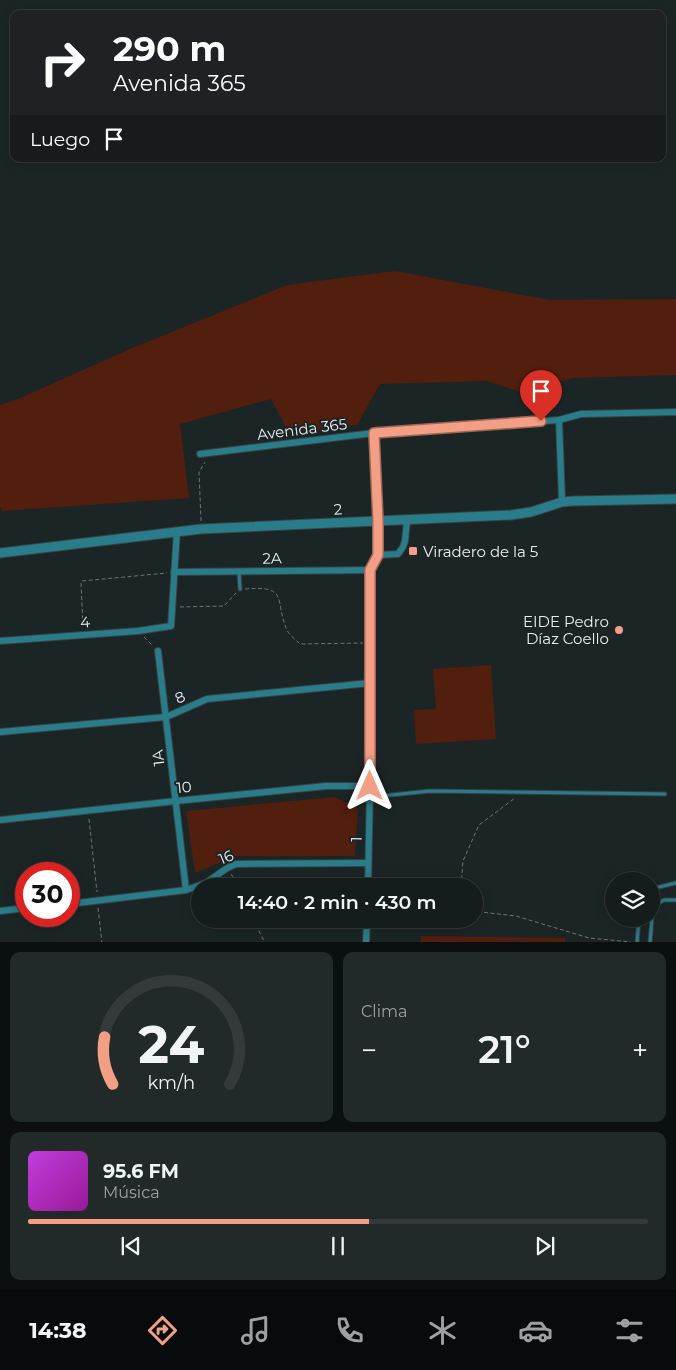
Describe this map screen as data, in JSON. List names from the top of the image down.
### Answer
{
  "streets": {
    "street": [
      "Avenida 365",
      "2",
      "2A",
      "4",
      "8",
      "1A",
      "10",
      "1",
      "16"
    ]
  },
  "crossings": [
    ["Avenida 365", "1"],
    ["2", "1"],
    ["2A", "1"],
    ["8", "1A"],
    ["8", "1"],
    ["1A", "10"],
    ["1A", "16"],
    ["10", "1"],
    ["1", "16"]
  ],
  "places": {
    "transit": ["Viradero de la 5"],
    "other": ["EIDE Pedro Díaz Coello"]
  },
  "page": {
    "turn": ["290 m", "Avenida 365"],
    "then": "Luego",
    "limit": "30",
    "trip": "14:40 · 2 min · 430 m",
    "tile": "Clima",
    "heat": ["−", "21°", "+"],
    "song": ["95.6 FM", "Música"],
    "tabs": "14:38",
    "gauge": ["24", "km/h"]
  }
}
